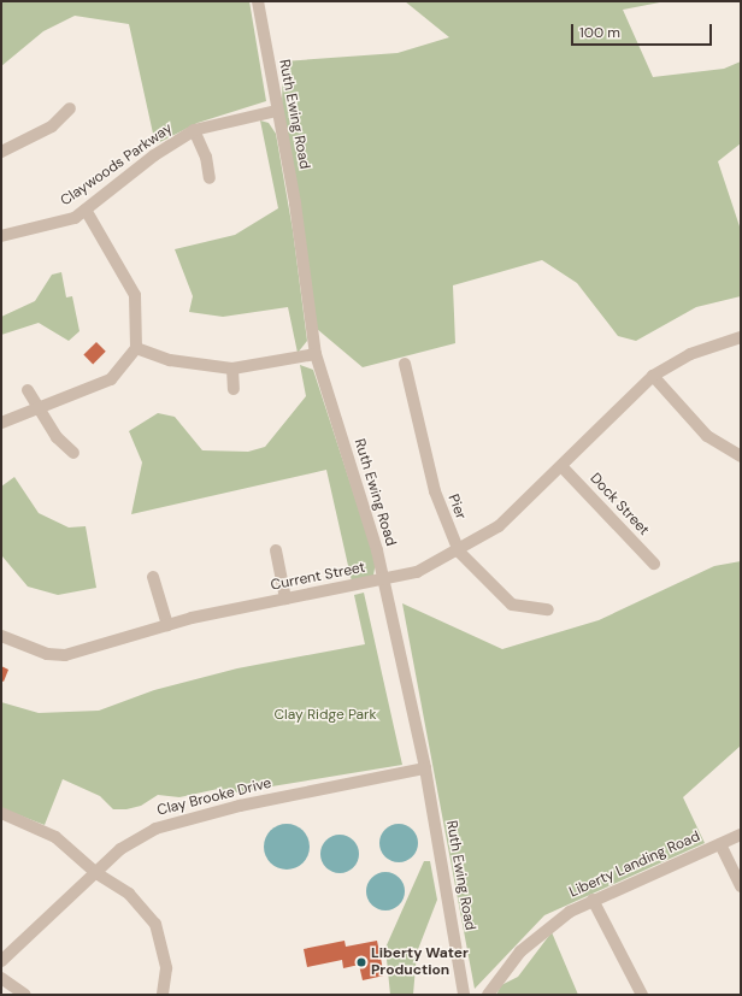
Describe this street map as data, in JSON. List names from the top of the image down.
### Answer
{
  "streets": {
    "street": [
      "Ruth Ewing Road",
      "Claywoods Parkway",
      "Dock Street",
      "Pier",
      "Current Street",
      "Clay Brooke Drive",
      "Liberty Landing Road"
    ]
  },
  "crossings": [
    ["Ruth Ewing Road", "Claywoods Parkway"],
    ["Ruth Ewing Road", "Current Street"],
    ["Ruth Ewing Road", "Clay Brooke Drive"],
    ["Dock Street", "Current Street"],
    ["Pier", "Current Street"]
  ],
  "parks": ["Clay Ridge Park"],
  "places": ["Liberty Water Production"],
  "scale_bar": "100 m"
}
